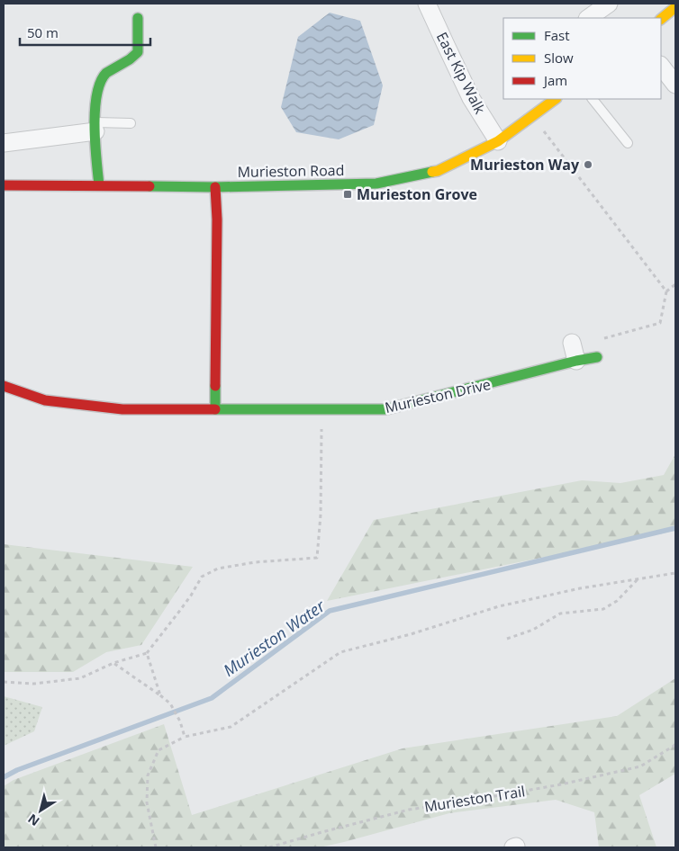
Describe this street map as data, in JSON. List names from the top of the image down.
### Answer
{
  "streets": {
    "street": ["East Kip Walk", "Murieston Road", "Murieston Drive"],
    "path": ["Murieston Trail"]
  },
  "crossings": [
    ["East Kip Walk", "Murieston Road"]
  ],
  "water": ["Murieston Water"],
  "places": {
    "other": ["Murieston Way"],
    "transit": ["Murieston Grove"]
  },
  "legend": ["Fast", "Slow", "Jam"],
  "scale_bar": "50 m",
  "north": "bottom left"
}
